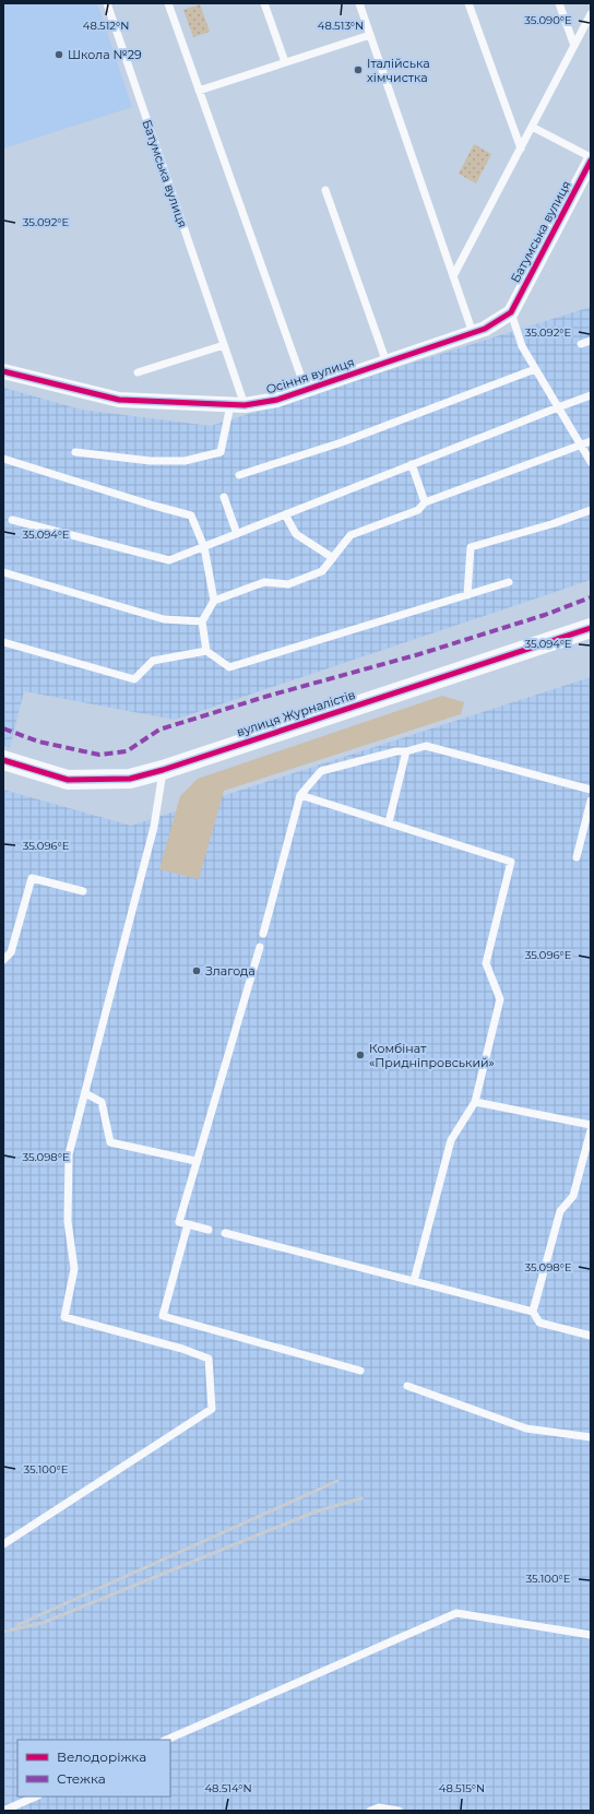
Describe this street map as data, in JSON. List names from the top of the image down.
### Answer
{
  "streets": {
    "street": ["Батумська вулиця", "Осіння вулиця", "вулиця Журналістів"]
  },
  "crossings": [
    ["Батумська вулиця", "Осіння вулиця"]
  ],
  "places": [
    "Школа №29",
    "Італійська хімчистка",
    "Злагода",
    "Комбінат «Придніпровський»"
  ],
  "legend": ["Велодоріжка", "Стежка"],
  "coordinates": [
    "35.090°E",
    "48.512°N",
    "48.513°N",
    "35.092°E",
    "35.094°E",
    "35.096°E",
    "35.098°E",
    "35.100°E",
    "48.514°N",
    "48.515°N"
  ]
}
